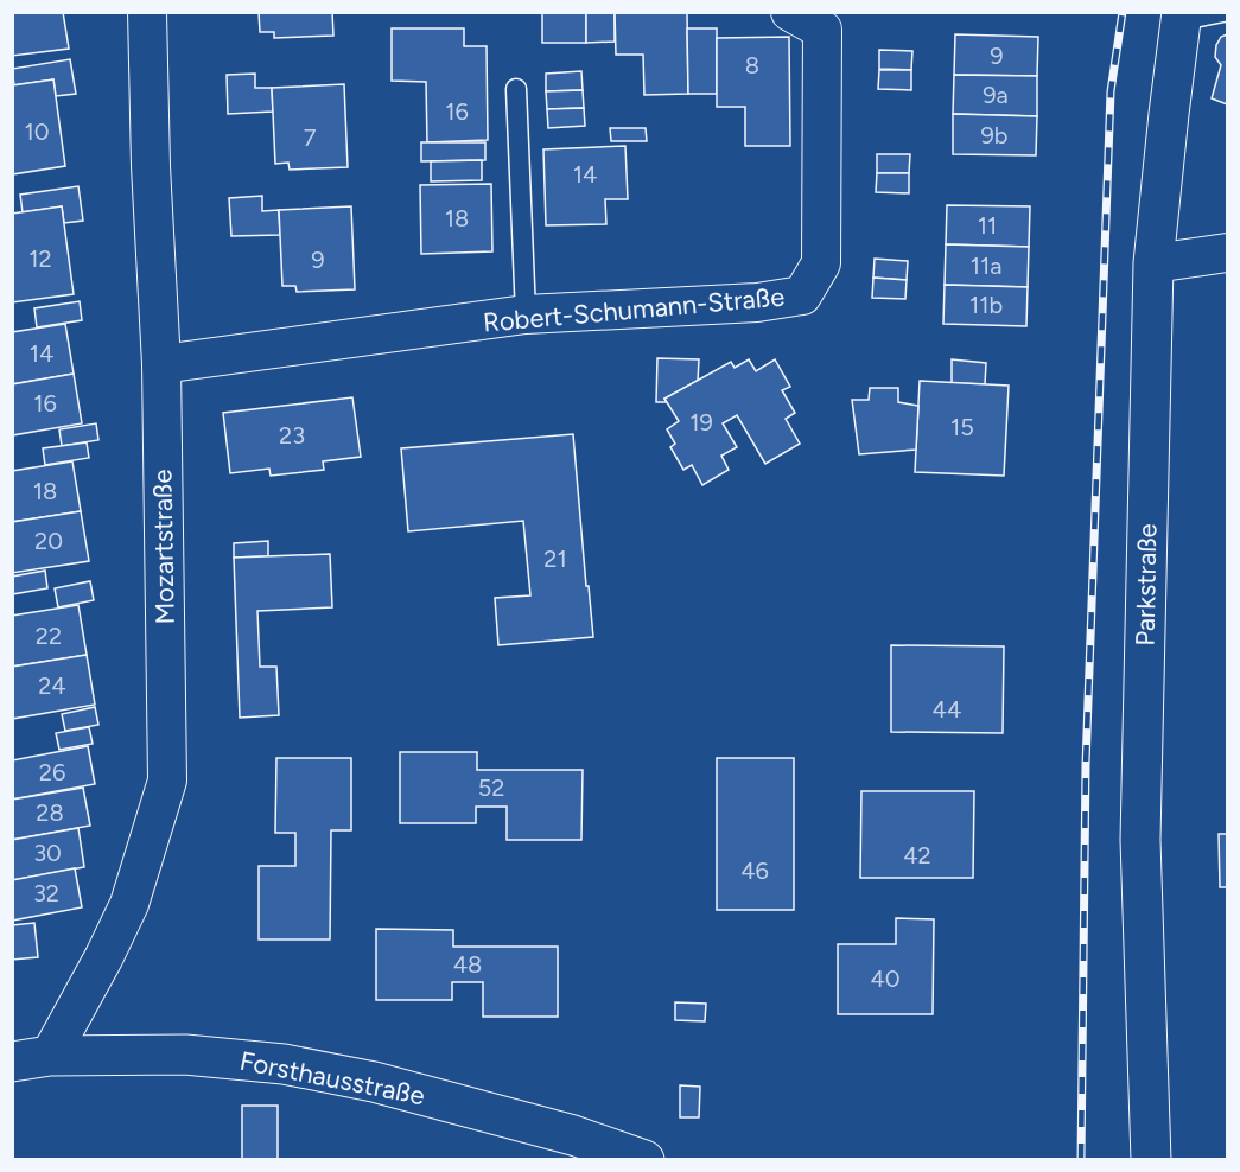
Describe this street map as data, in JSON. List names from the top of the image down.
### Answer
{
  "streets": {
    "street": [
      "Robert-Schumann-Straße",
      "Mozartstraße",
      "Parkstraße",
      "Forsthausstraße"
    ]
  },
  "crossings": [
    ["Robert-Schumann-Straße", "Mozartstraße"],
    ["Mozartstraße", "Forsthausstraße"]
  ],
  "house_numbers": [
    "9",
    "8",
    "9a",
    "16",
    "10",
    "9b",
    "7",
    "14",
    "18",
    "11",
    "12",
    "9",
    "11a",
    "11b",
    "14",
    "16",
    "19",
    "15",
    "23",
    "18",
    "20",
    "21",
    "22",
    "24",
    "44",
    "26",
    "52",
    "28",
    "30",
    "42",
    "46",
    "32",
    "48",
    "40"
  ]
}
